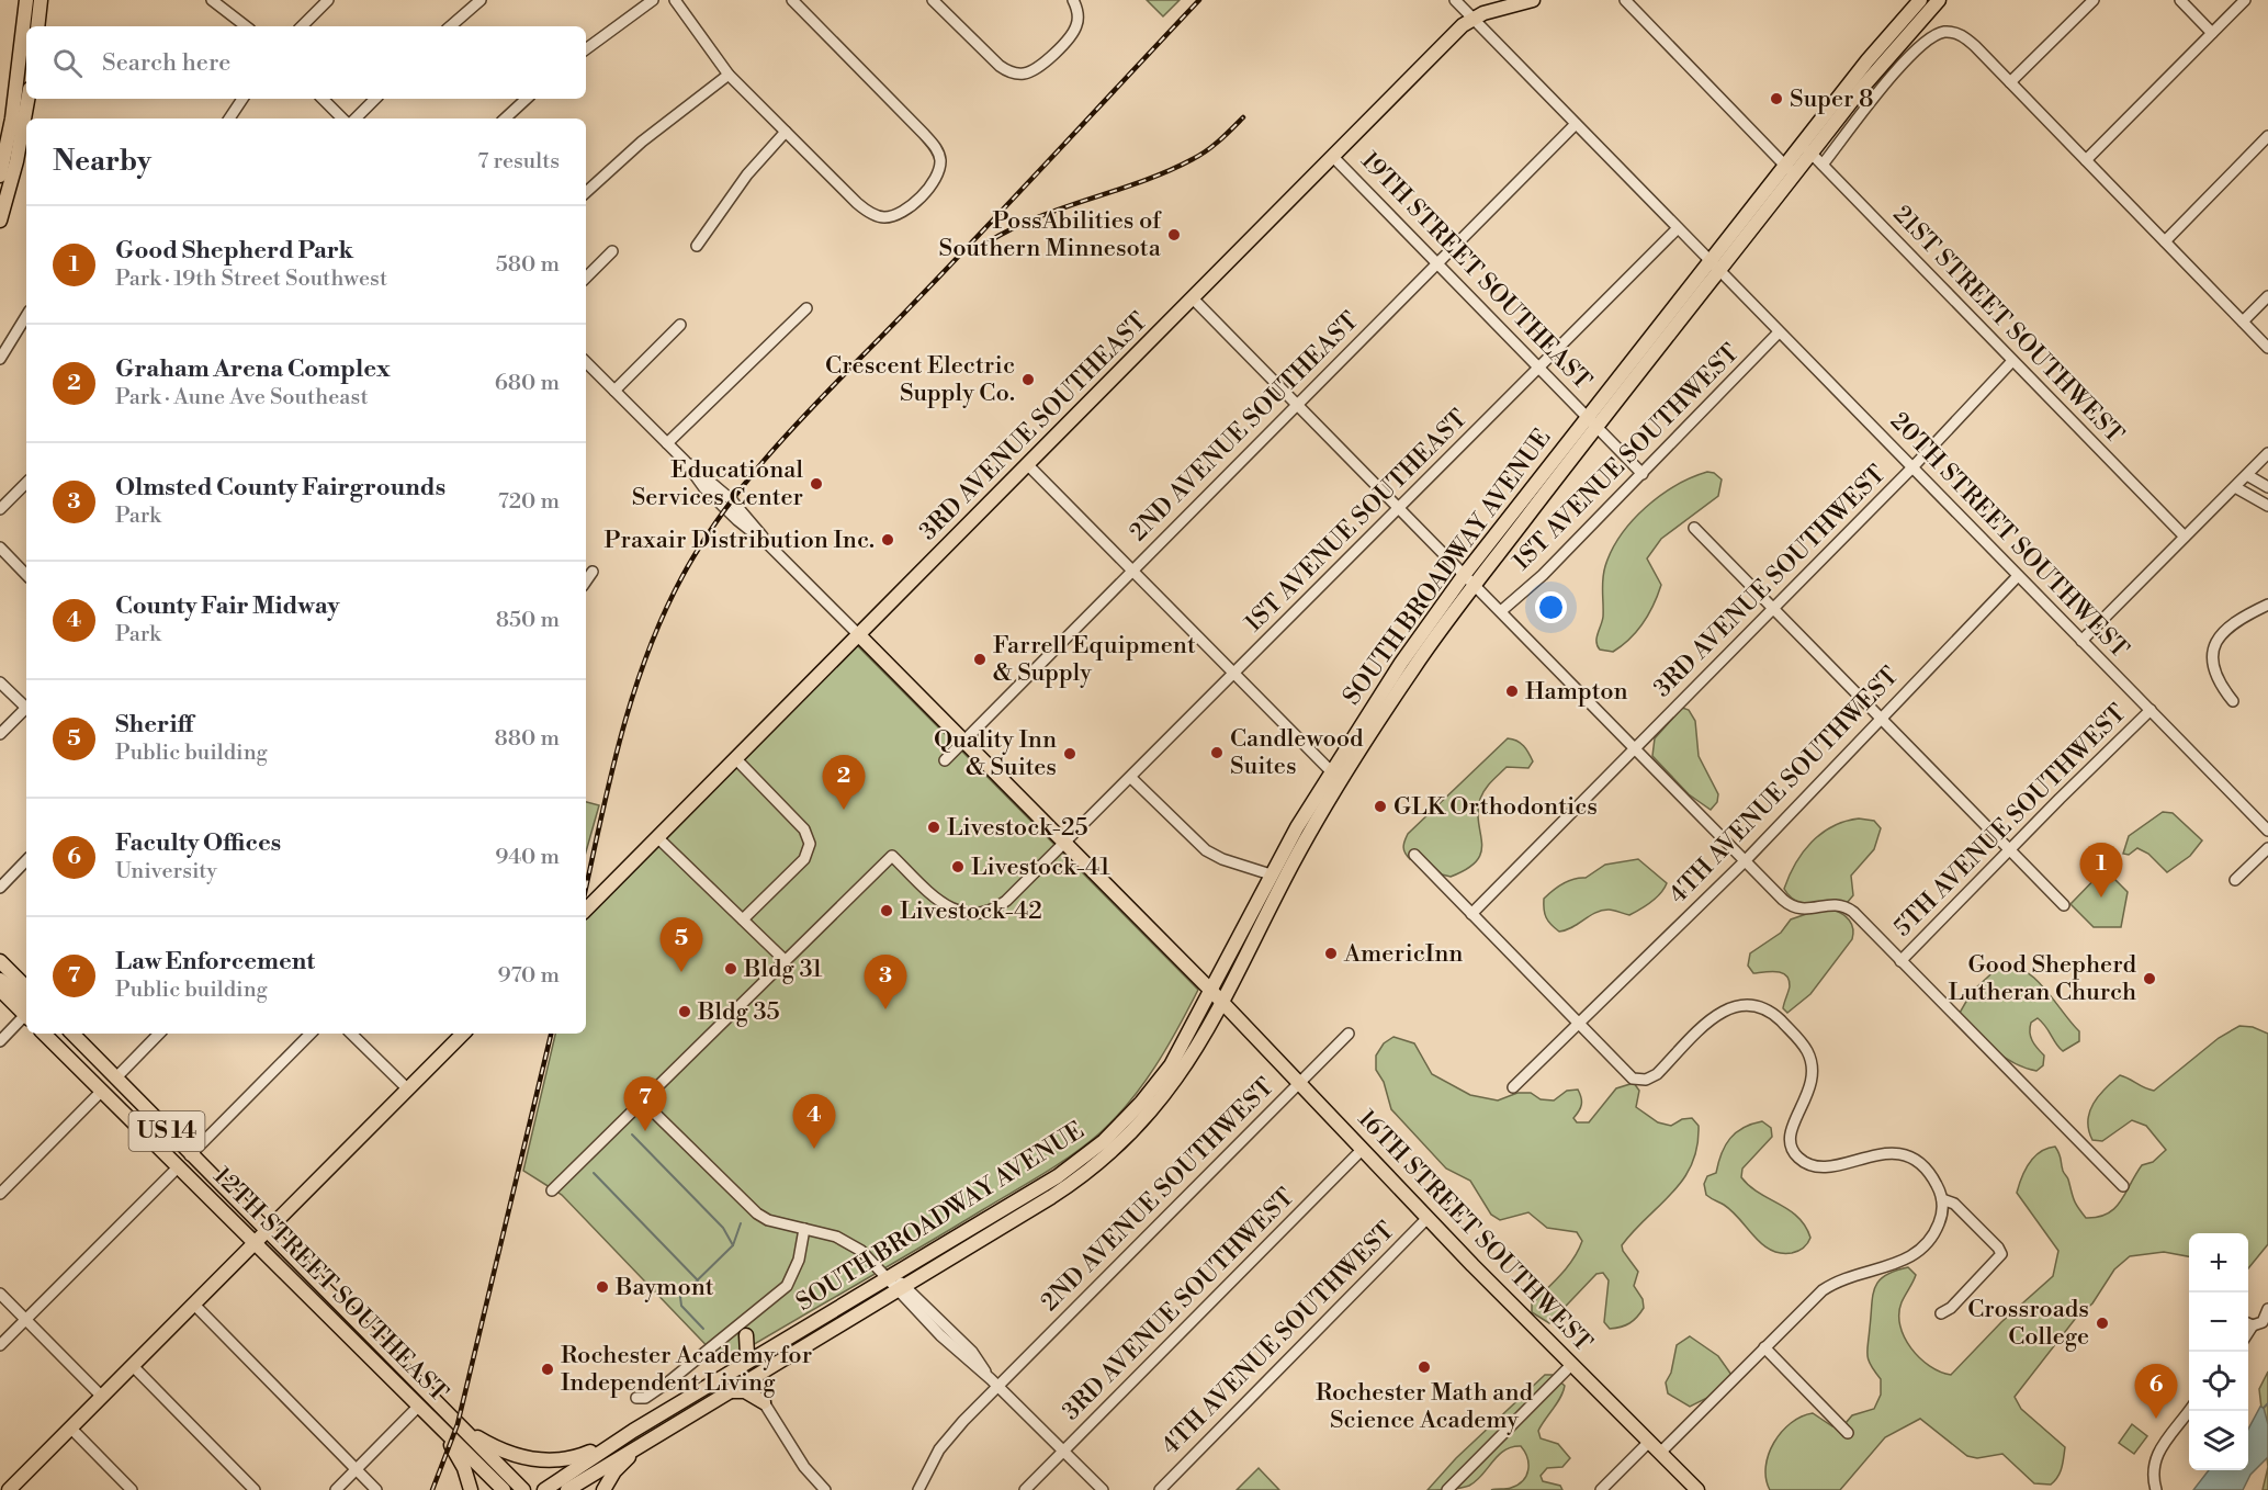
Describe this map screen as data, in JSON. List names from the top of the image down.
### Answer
{
  "streets": {
    "main road": [
      "3RD AVENUE SOUTHEAST",
      "SOUTH BROADWAY AVENUE",
      "US 14",
      "16TH STREET SOUTHWEST",
      "12TH STREET SOUTHEAST"
    ],
    "street": [
      "19TH STREET SOUTHEAST",
      "21ST STREET SOUTHWEST",
      "2ND AVENUE SOUTHEAST",
      "1ST AVENUE SOUTHWEST",
      "1ST AVENUE SOUTHEAST",
      "20TH STREET SOUTHWEST",
      "3RD AVENUE SOUTHWEST",
      "4TH AVENUE SOUTHWEST",
      "5TH AVENUE SOUTHWEST",
      "2ND AVENUE SOUTHWEST"
    ]
  },
  "crossings": [
    ["19TH STREET SOUTHEAST", "3RD AVENUE SOUTHEAST"],
    ["19TH STREET SOUTHEAST", "2ND AVENUE SOUTHEAST"],
    ["19TH STREET SOUTHEAST", "1ST AVENUE SOUTHWEST"],
    ["19TH STREET SOUTHEAST", "1ST AVENUE SOUTHEAST"],
    ["19TH STREET SOUTHEAST", "SOUTH BROADWAY AVENUE"],
    ["21ST STREET SOUTHWEST", "SOUTH BROADWAY AVENUE"],
    ["21ST STREET SOUTHWEST", "3RD AVENUE SOUTHWEST"],
    ["3RD AVENUE SOUTHEAST", "20TH STREET SOUTHWEST"],
    ["3RD AVENUE SOUTHEAST", "16TH STREET SOUTHWEST"],
    ["2ND AVENUE SOUTHEAST", "20TH STREET SOUTHWEST"],
    ["2ND AVENUE SOUTHEAST", "16TH STREET SOUTHWEST"],
    ["1ST AVENUE SOUTHWEST", "20TH STREET SOUTHWEST"],
    ["1ST AVENUE SOUTHEAST", "20TH STREET SOUTHWEST"],
    ["1ST AVENUE SOUTHEAST", "16TH STREET SOUTHWEST"],
    ["20TH STREET SOUTHWEST", "SOUTH BROADWAY AVENUE"],
    ["20TH STREET SOUTHWEST", "3RD AVENUE SOUTHWEST"],
    ["20TH STREET SOUTHWEST", "4TH AVENUE SOUTHWEST"],
    ["20TH STREET SOUTHWEST", "5TH AVENUE SOUTHWEST"],
    ["SOUTH BROADWAY AVENUE", "16TH STREET SOUTHWEST"],
    ["3RD AVENUE SOUTHWEST", "16TH STREET SOUTHWEST"],
    ["4TH AVENUE SOUTHWEST", "16TH STREET SOUTHWEST"],
    ["2ND AVENUE SOUTHWEST", "16TH STREET SOUTHWEST"]
  ],
  "places": [
    "Super 8",
    "PossAbilities of Southern Minnesota",
    "Crescent Electric Supply Co.",
    "Educational Services Center",
    "Praxair Distribution Inc.",
    "Farrell Equipment & Supply",
    "Hampton",
    "Candlewood Suites",
    "Quality Inn & Suites",
    "GLK Orthodontics",
    "Livestock-25",
    "Livestock-41",
    "Livestock-42",
    "AmericInn",
    "Bldg 31",
    "Good Shepherd Lutheran Church",
    "Bldg 35",
    "Baymont",
    "Crossroads College",
    "Rochester Math and Science Academy",
    "Rochester Academy for Independent Living"
  ],
  "page": {
    "search": "Search here",
    "heading": ["Nearby", "7 results"],
    "list": [
      {
        "mark": "1",
        "name": "Good Shepherd Park",
        "note": "Park · 19th Street Southwest",
        "value": "580 m"
      },
      {
        "mark": "2",
        "name": "Graham Arena Complex",
        "note": "Park · Aune Ave Southeast",
        "value": "680 m"
      },
      {
        "mark": "3",
        "name": "Olmsted County Fairgrounds",
        "note": "Park",
        "value": "720 m"
      },
      {
        "mark": "4",
        "name": "County Fair Midway",
        "note": "Park",
        "value": "850 m"
      },
      {
        "mark": "5",
        "name": "Sheriff",
        "note": "Public building",
        "value": "880 m"
      },
      {
        "mark": "6",
        "name": "Faculty Offices",
        "note": "University",
        "value": "940 m"
      },
      {
        "mark": "7",
        "name": "Law Enforcement",
        "note": "Public building",
        "value": "970 m"
      }
    ],
    "pins": [
      "2",
      "1",
      "5",
      "3",
      "7",
      "4",
      "6"
    ],
    "map_buttons": ["+", "−"]
  }
}
